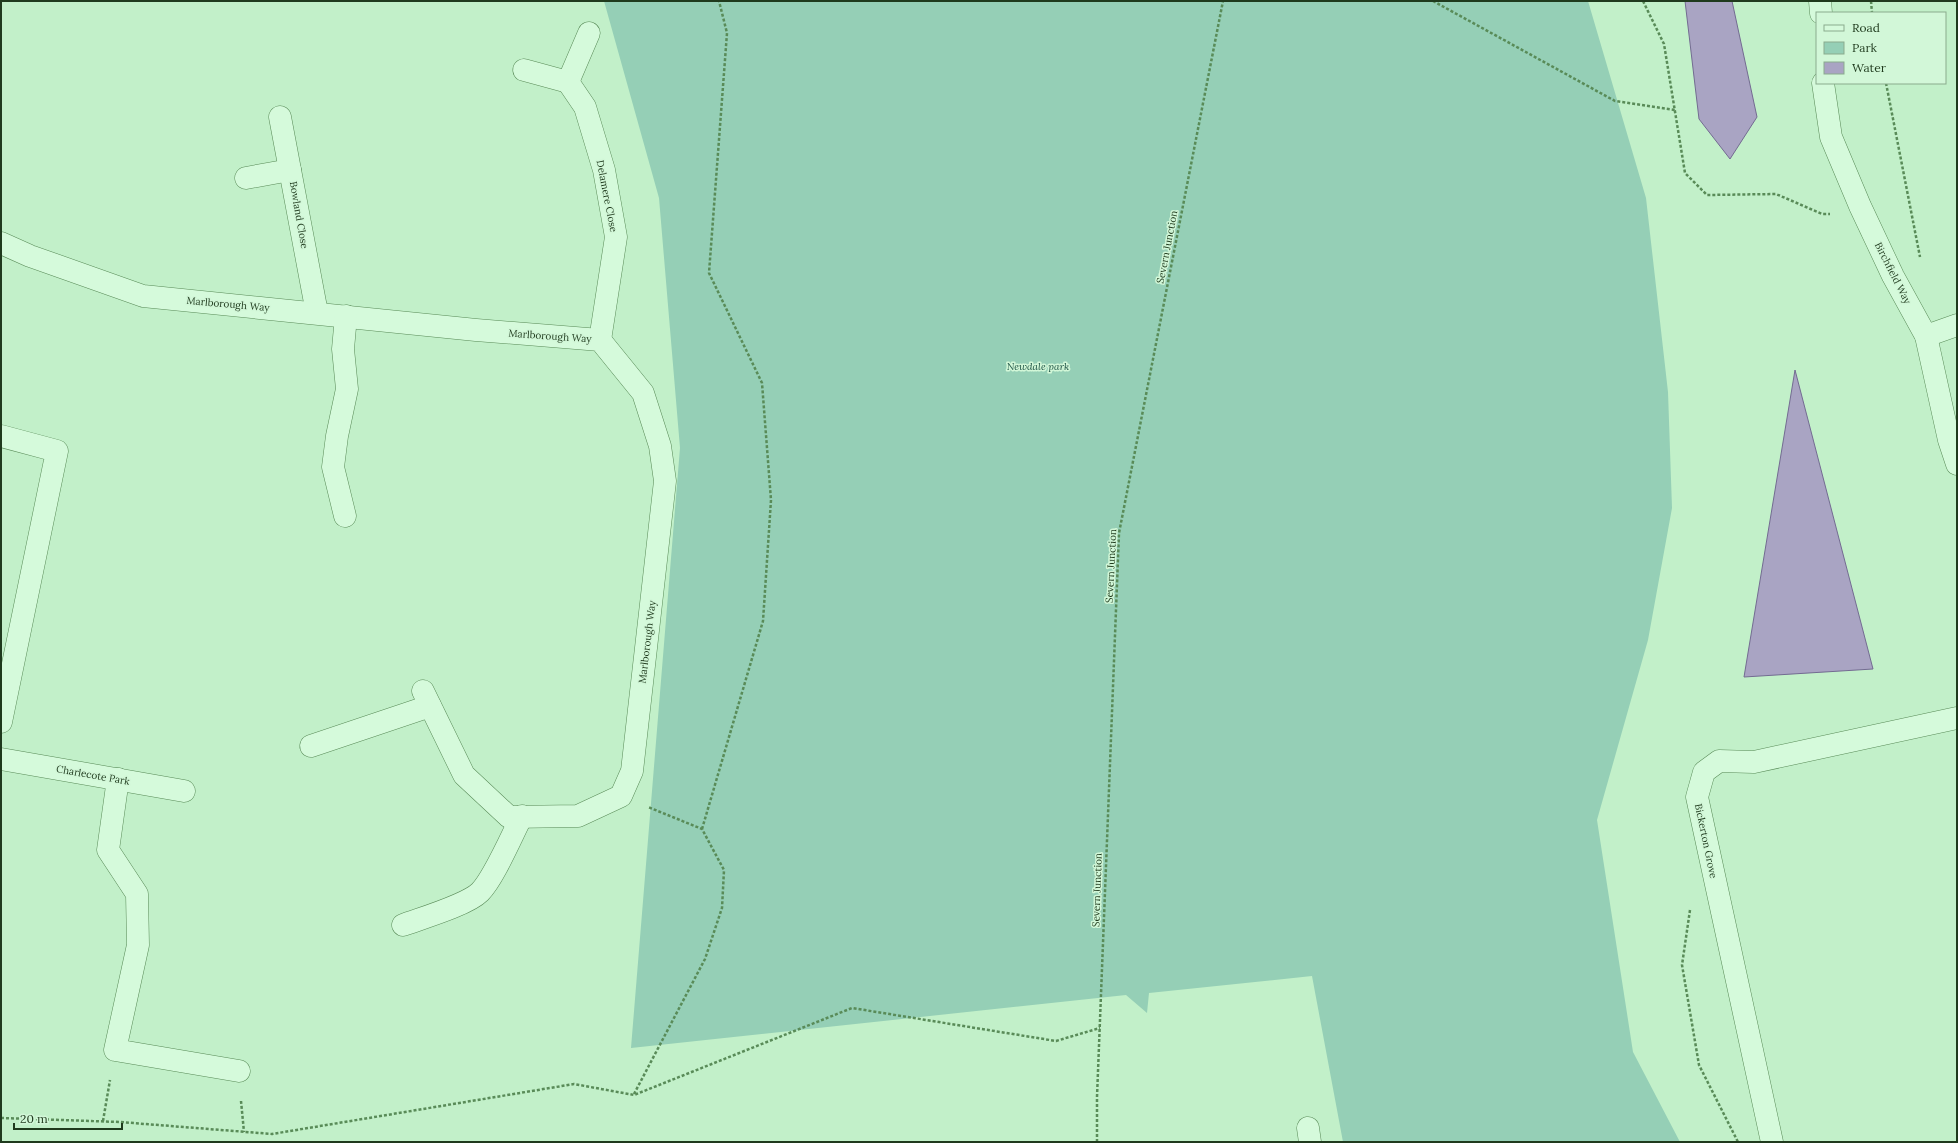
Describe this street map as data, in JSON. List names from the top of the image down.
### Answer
{
  "streets": {
    "street": [
      "Delamere Close",
      "Bowland Close",
      "Birchfield Way",
      "Marlborough Way",
      "Charlecote Park",
      "Bickerton Grove"
    ],
    "path": ["Severn Junction"]
  },
  "crossings": [
    ["Delamere Close", "Marlborough Way"],
    ["Bowland Close", "Marlborough Way"]
  ],
  "parks": ["Newdale park"],
  "legend": ["Road", "Park", "Water"],
  "scale_bar": "20 m"
}
